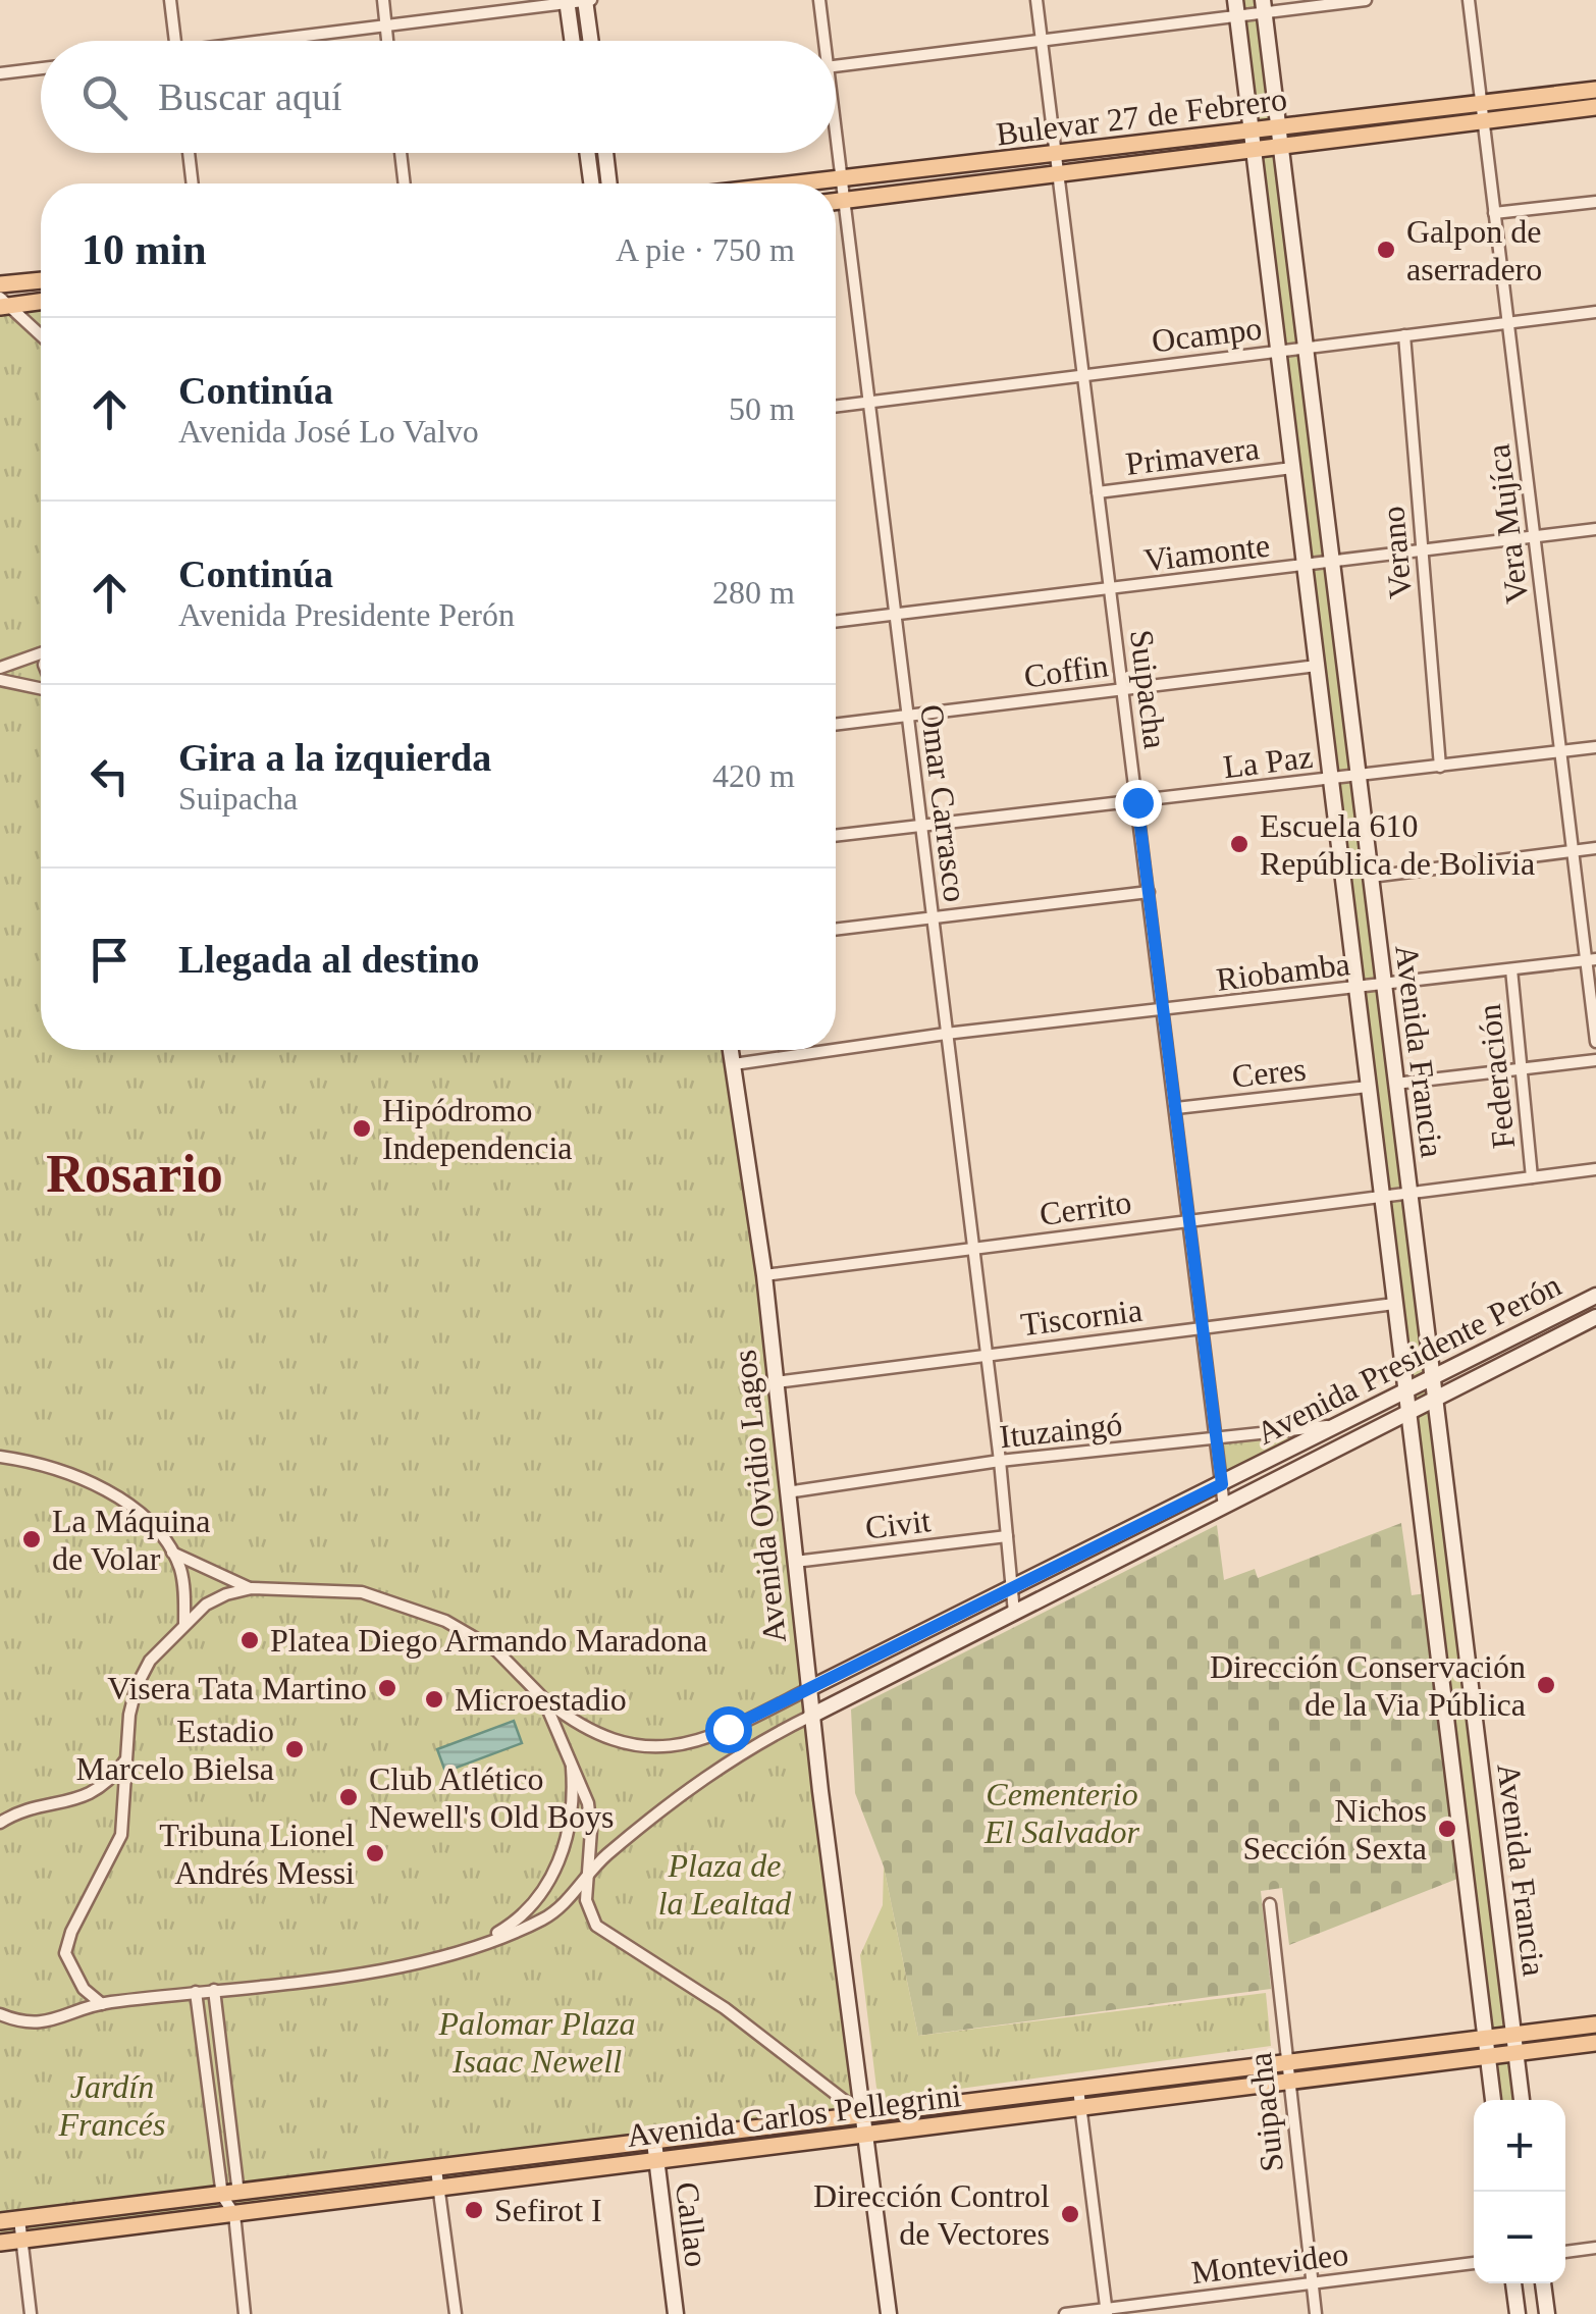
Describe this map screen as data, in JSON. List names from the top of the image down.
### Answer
{
  "streets": {
    "main road": [
      "Bulevar 27 de Febrero",
      "Avenida Francia",
      "Avenida Presidente Perón",
      "Avenida Ovidio Lagos",
      "Avenida Carlos Pellegrini",
      "Callao"
    ],
    "street": [
      "Ocampo",
      "Primavera",
      "Vera Mujíca",
      "Viamonte",
      "Verano",
      "Coffin",
      "Suipacha",
      "La Paz",
      "Omar Carrasco",
      "Riobamba",
      "Ceres",
      "Federación",
      "Cerrito",
      "Tiscornia",
      "Ituzaingó",
      "Civit",
      "Montevideo"
    ]
  },
  "crossings": [
    ["Bulevar 27 de Febrero", "Vera Mujíca"],
    ["Bulevar 27 de Febrero", "Suipacha"],
    ["Bulevar 27 de Febrero", "Omar Carrasco"],
    ["Bulevar 27 de Febrero", "Avenida Francia"],
    ["Ocampo", "Vera Mujíca"],
    ["Ocampo", "Verano"],
    ["Ocampo", "Suipacha"],
    ["Ocampo", "Omar Carrasco"],
    ["Ocampo", "Avenida Francia"],
    ["Primavera", "Suipacha"],
    ["Primavera", "Avenida Francia"],
    ["Vera Mujíca", "Viamonte"],
    ["Vera Mujíca", "La Paz"],
    ["Vera Mujíca", "Riobamba"],
    ["Viamonte", "Verano"],
    ["Viamonte", "Suipacha"],
    ["Viamonte", "Omar Carrasco"],
    ["Viamonte", "Avenida Francia"],
    ["Verano", "La Paz"],
    ["Coffin", "Suipacha"],
    ["Coffin", "Omar Carrasco"],
    ["Coffin", "Avenida Francia"],
    ["Suipacha", "La Paz"],
    ["Suipacha", "Riobamba"],
    ["Suipacha", "Ceres"],
    ["Suipacha", "Cerrito"],
    ["Suipacha", "Tiscornia"],
    ["Suipacha", "Avenida Presidente Perón"],
    ["Suipacha", "Ituzaingó"],
    ["Suipacha", "Avenida Carlos Pellegrini"],
    ["Suipacha", "Montevideo"],
    ["La Paz", "Omar Carrasco"],
    ["La Paz", "Avenida Francia"],
    ["Omar Carrasco", "Riobamba"],
    ["Omar Carrasco", "Cerrito"],
    ["Omar Carrasco", "Tiscornia"],
    ["Omar Carrasco", "Avenida Presidente Perón"],
    ["Omar Carrasco", "Ituzaingó"],
    ["Omar Carrasco", "Civit"],
    ["Riobamba", "Avenida Francia"],
    ["Riobamba", "Federación"],
    ["Riobamba", "Avenida Ovidio Lagos"],
    ["Avenida Francia", "Ceres"],
    ["Avenida Francia", "Cerrito"],
    ["Avenida Francia", "Tiscornia"],
    ["Avenida Francia", "Avenida Presidente Perón"],
    ["Avenida Francia", "Avenida Carlos Pellegrini"],
    ["Federación", "Cerrito"],
    ["Cerrito", "Avenida Ovidio Lagos"],
    ["Tiscornia", "Avenida Ovidio Lagos"],
    ["Avenida Presidente Perón", "Ituzaingó"],
    ["Avenida Presidente Perón", "Avenida Ovidio Lagos"],
    ["Ituzaingó", "Avenida Ovidio Lagos"],
    ["Avenida Ovidio Lagos", "Civit"],
    ["Avenida Ovidio Lagos", "Avenida Carlos Pellegrini"],
    ["Avenida Carlos Pellegrini", "Callao"]
  ],
  "districts": ["Rosario"],
  "parks": [
    "Cementerio El Salvador",
    "Plaza de la Lealtad",
    "Palomar Plaza Isaac Newell",
    "Jardín Francés"
  ],
  "places": [
    "Galpon de aserradero",
    "Escuela 610 República de Bolivia",
    "Hipódromo Independencia",
    "La Máquina de Volar",
    "Platea Diego Armando Maradona",
    "Dirección Conservación de la Via Pública",
    "Visera Tata Martino",
    "Microestadio",
    "Estadio Marcelo Bielsa",
    "Club Atlético Newell's Old Boys",
    "Nichos Sección Sexta",
    "Tribuna Lionel Andrés Messi",
    "Sefirot I",
    "Dirección Control de Vectores"
  ],
  "page": {
    "search": "Buscar aquí",
    "heading": ["10 min", "A pie · 750 m"],
    "list": [
      ["Continúa", "Avenida José Lo Valvo", "50 m"],
      ["Continúa", "Avenida Presidente Perón", "280 m"],
      ["Gira a la izquierda", "Suipacha", "420 m"],
      "Llegada al destino"
    ],
    "map_buttons": ["+", "−"]
  }
}
